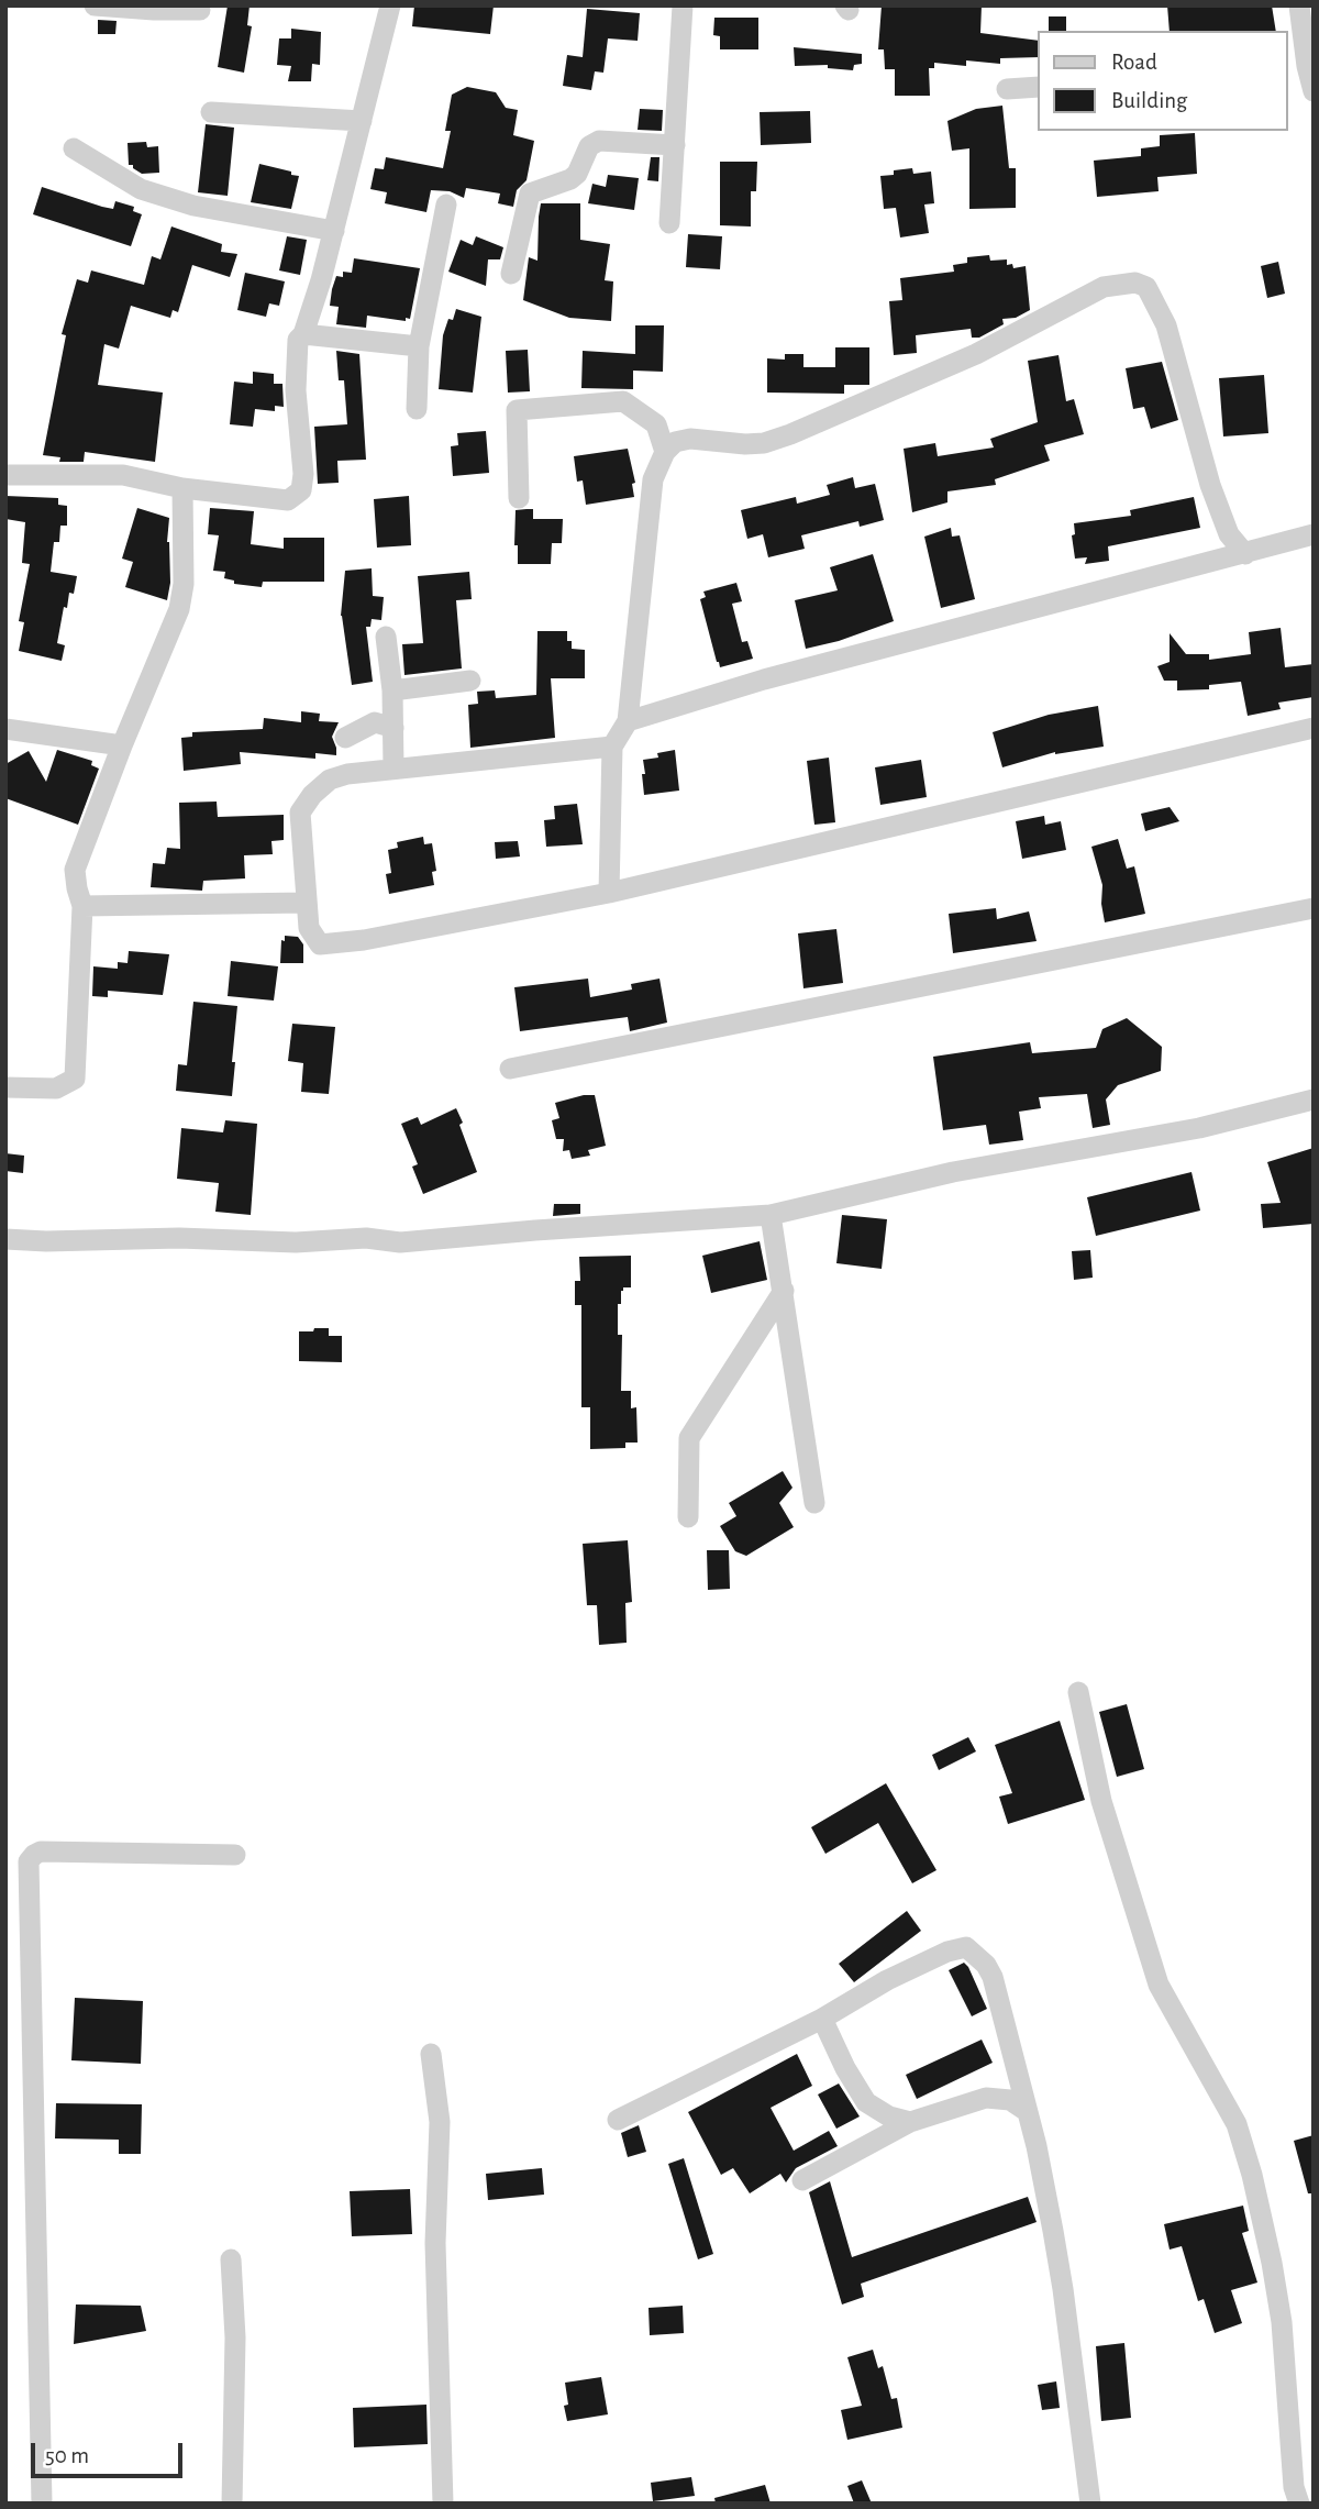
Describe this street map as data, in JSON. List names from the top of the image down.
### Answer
{
  "legend": ["Road", "Building"],
  "scale_bar": "50 m"
}
